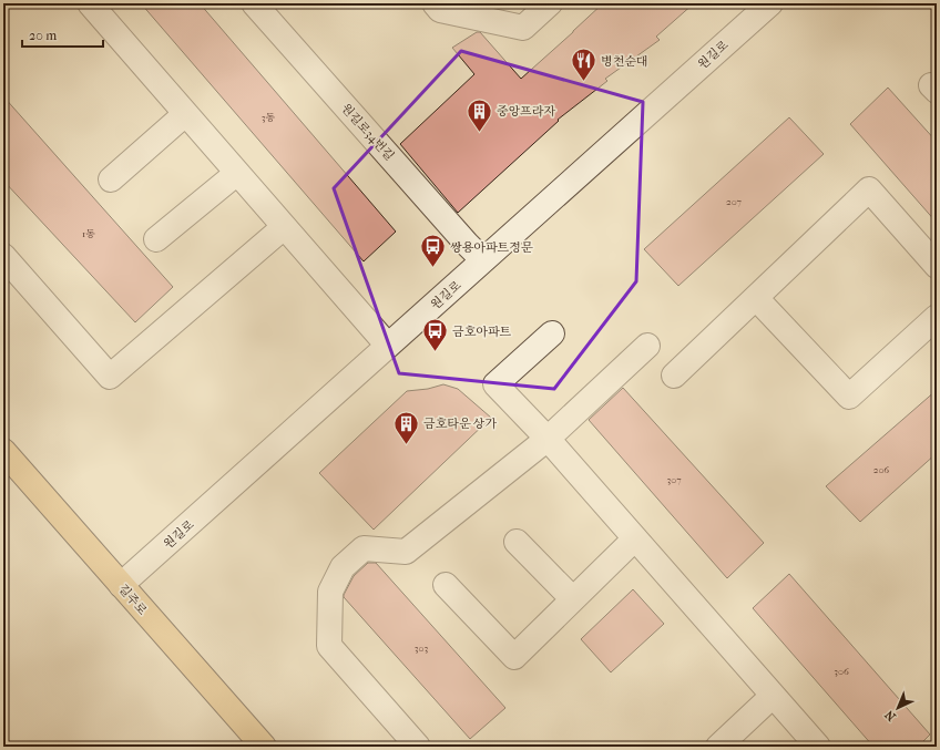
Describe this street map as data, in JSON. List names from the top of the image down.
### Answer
{
  "streets": {
    "main road": ["길주로"],
    "street": ["원길로", "원길로34번길"]
  },
  "crossings": [
    ["원길로", "원길로34번길"],
    ["원길로", "길주로"]
  ],
  "places": {
    "restaurant": ["병천순대"],
    "building": ["중앙프라자", "금호타운 상가"],
    "bus stop": ["쌍용아파트정문", "금호아파트"]
  },
  "house_numbers": [
    "3동",
    "207",
    "1동",
    "206",
    "307",
    "303",
    "306"
  ],
  "scale_bar": "20 m",
  "north": "bottom left"
}
